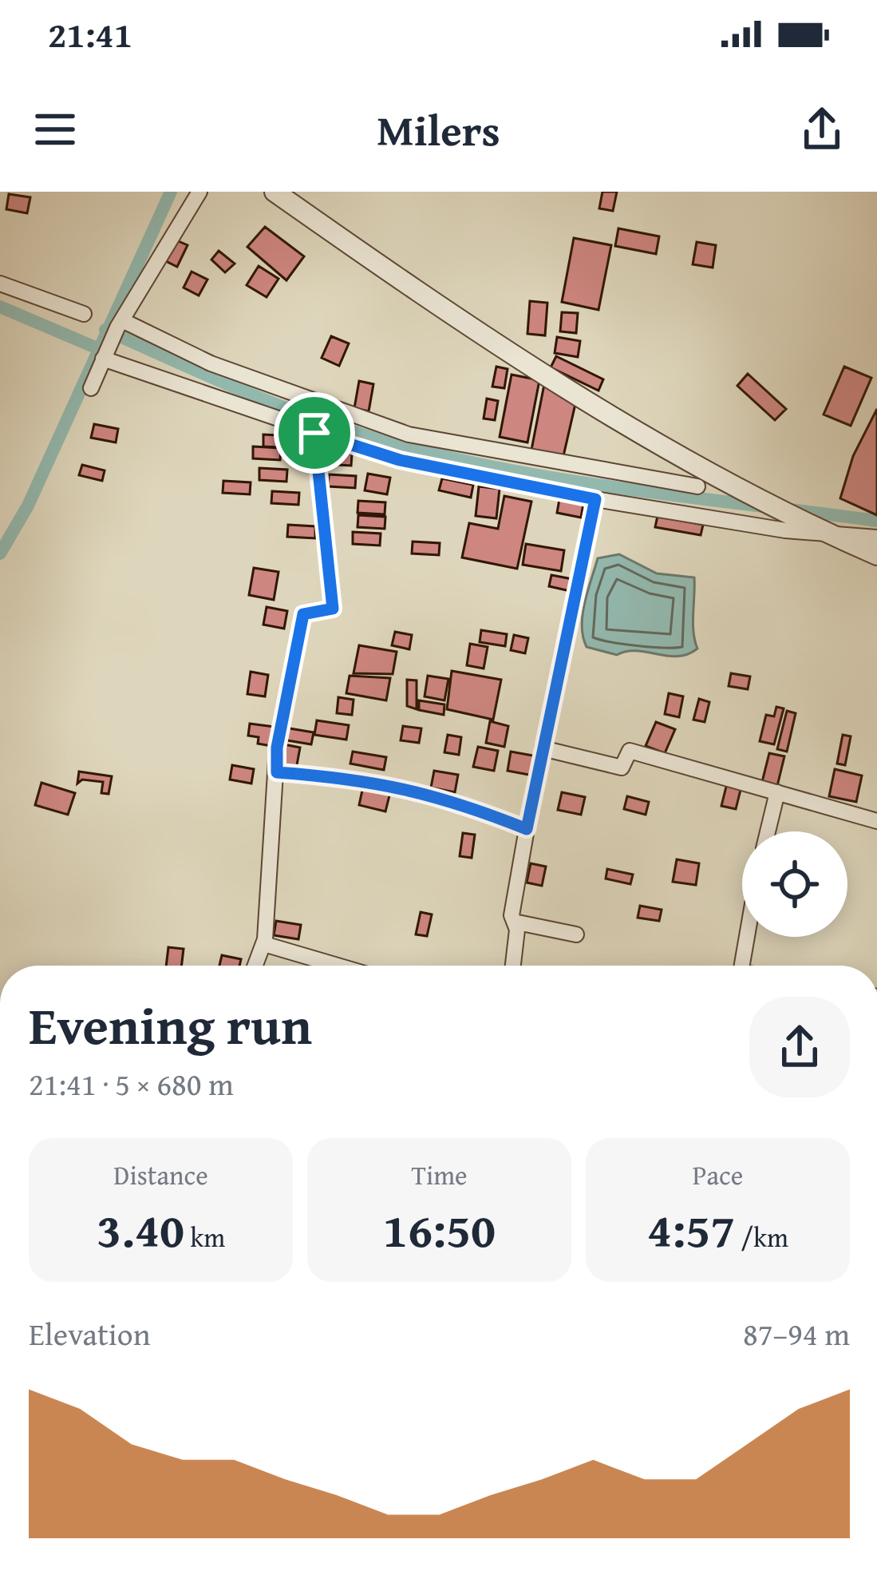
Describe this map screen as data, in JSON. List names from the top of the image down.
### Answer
{
  "page": {
    "status": "21:41",
    "header": "Milers",
    "heading": ["Evening run", "21:41 · 5 × 680 m"],
    "stats": [
      ["Distance", "3.40 km"],
      ["Time", "16:50"],
      ["Pace", "4:57 /km"]
    ],
    "chart": ["Elevation", "87–94 m"]
  }
}
